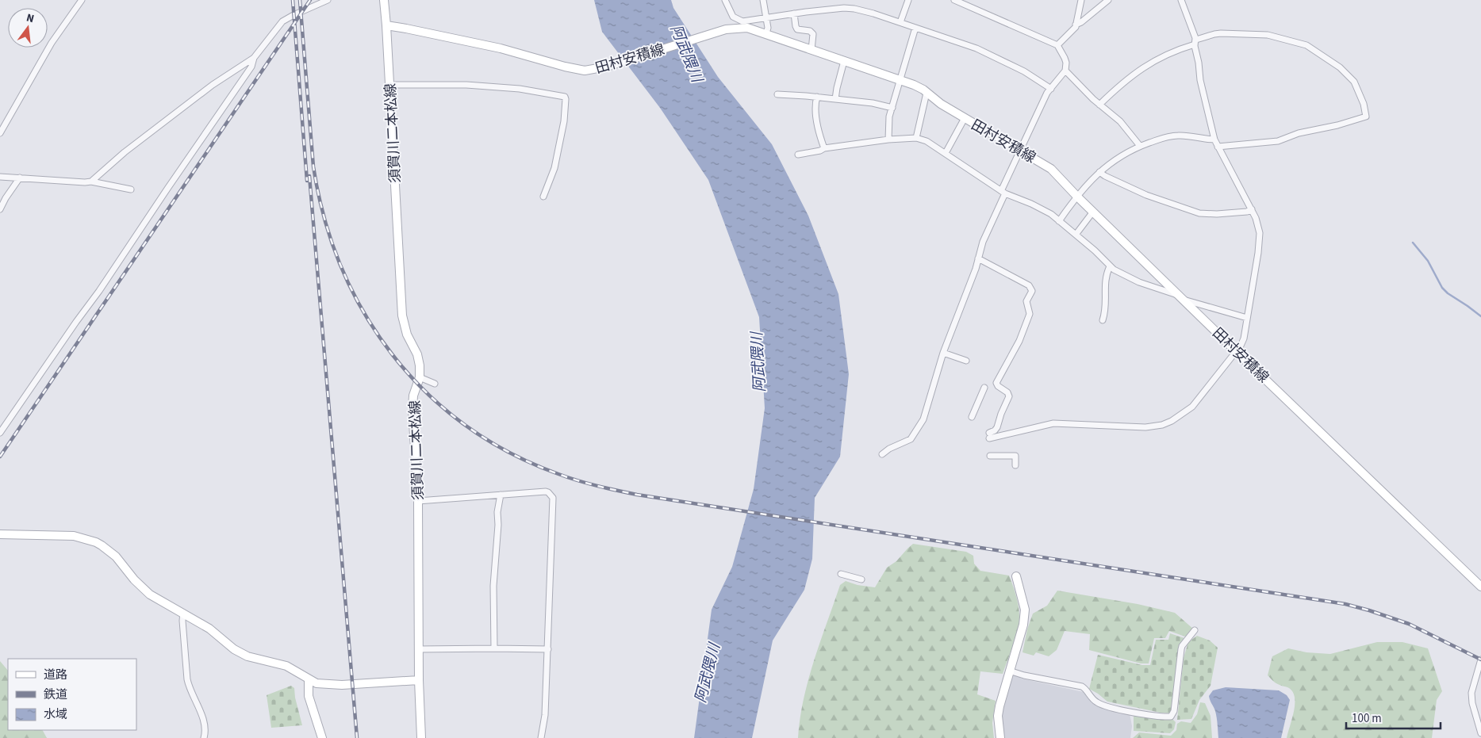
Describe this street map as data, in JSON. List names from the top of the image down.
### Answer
{
  "streets": {
    "main road": ["田村安積線", "須賀川二本松線"]
  },
  "crossings": [
    ["田村安積線", "須賀川二本松線"]
  ],
  "water": ["阿武隈川"],
  "legend": ["道路", "鉄道", "水域"],
  "scale_bar": "100 m",
  "north": "top"
}
